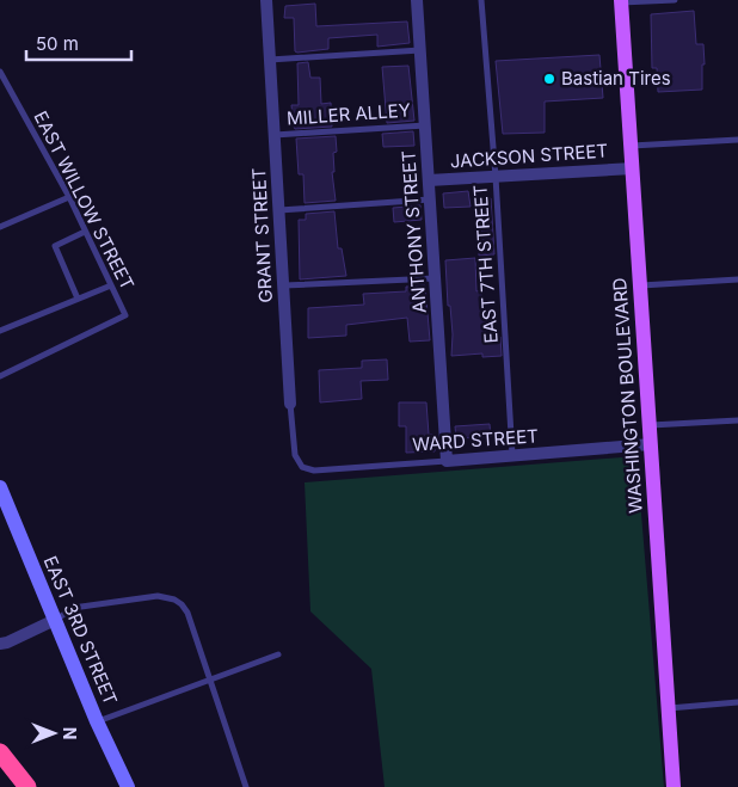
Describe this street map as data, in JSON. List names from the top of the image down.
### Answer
{
  "streets": {
    "main road": ["WASHINGTON BOULEVARD", "EAST 3RD STREET"],
    "street": [
      "JACKSON STREET",
      "ANTHONY STREET",
      "GRANT STREET",
      "WARD STREET"
    ],
    "lane": ["MILLER ALLEY", "EAST WILLOW STREET", "EAST 7TH STREET"]
  },
  "crossings": [
    ["MILLER ALLEY", "ANTHONY STREET"],
    ["MILLER ALLEY", "GRANT STREET"],
    ["JACKSON STREET", "ANTHONY STREET"],
    ["JACKSON STREET", "EAST 7TH STREET"],
    ["JACKSON STREET", "WASHINGTON BOULEVARD"],
    ["ANTHONY STREET", "WARD STREET"],
    ["GRANT STREET", "WARD STREET"],
    ["EAST 7TH STREET", "WARD STREET"],
    ["WASHINGTON BOULEVARD", "WARD STREET"]
  ],
  "places": ["Bastian Tires"],
  "scale_bar": "50 m",
  "north": "right"
}
